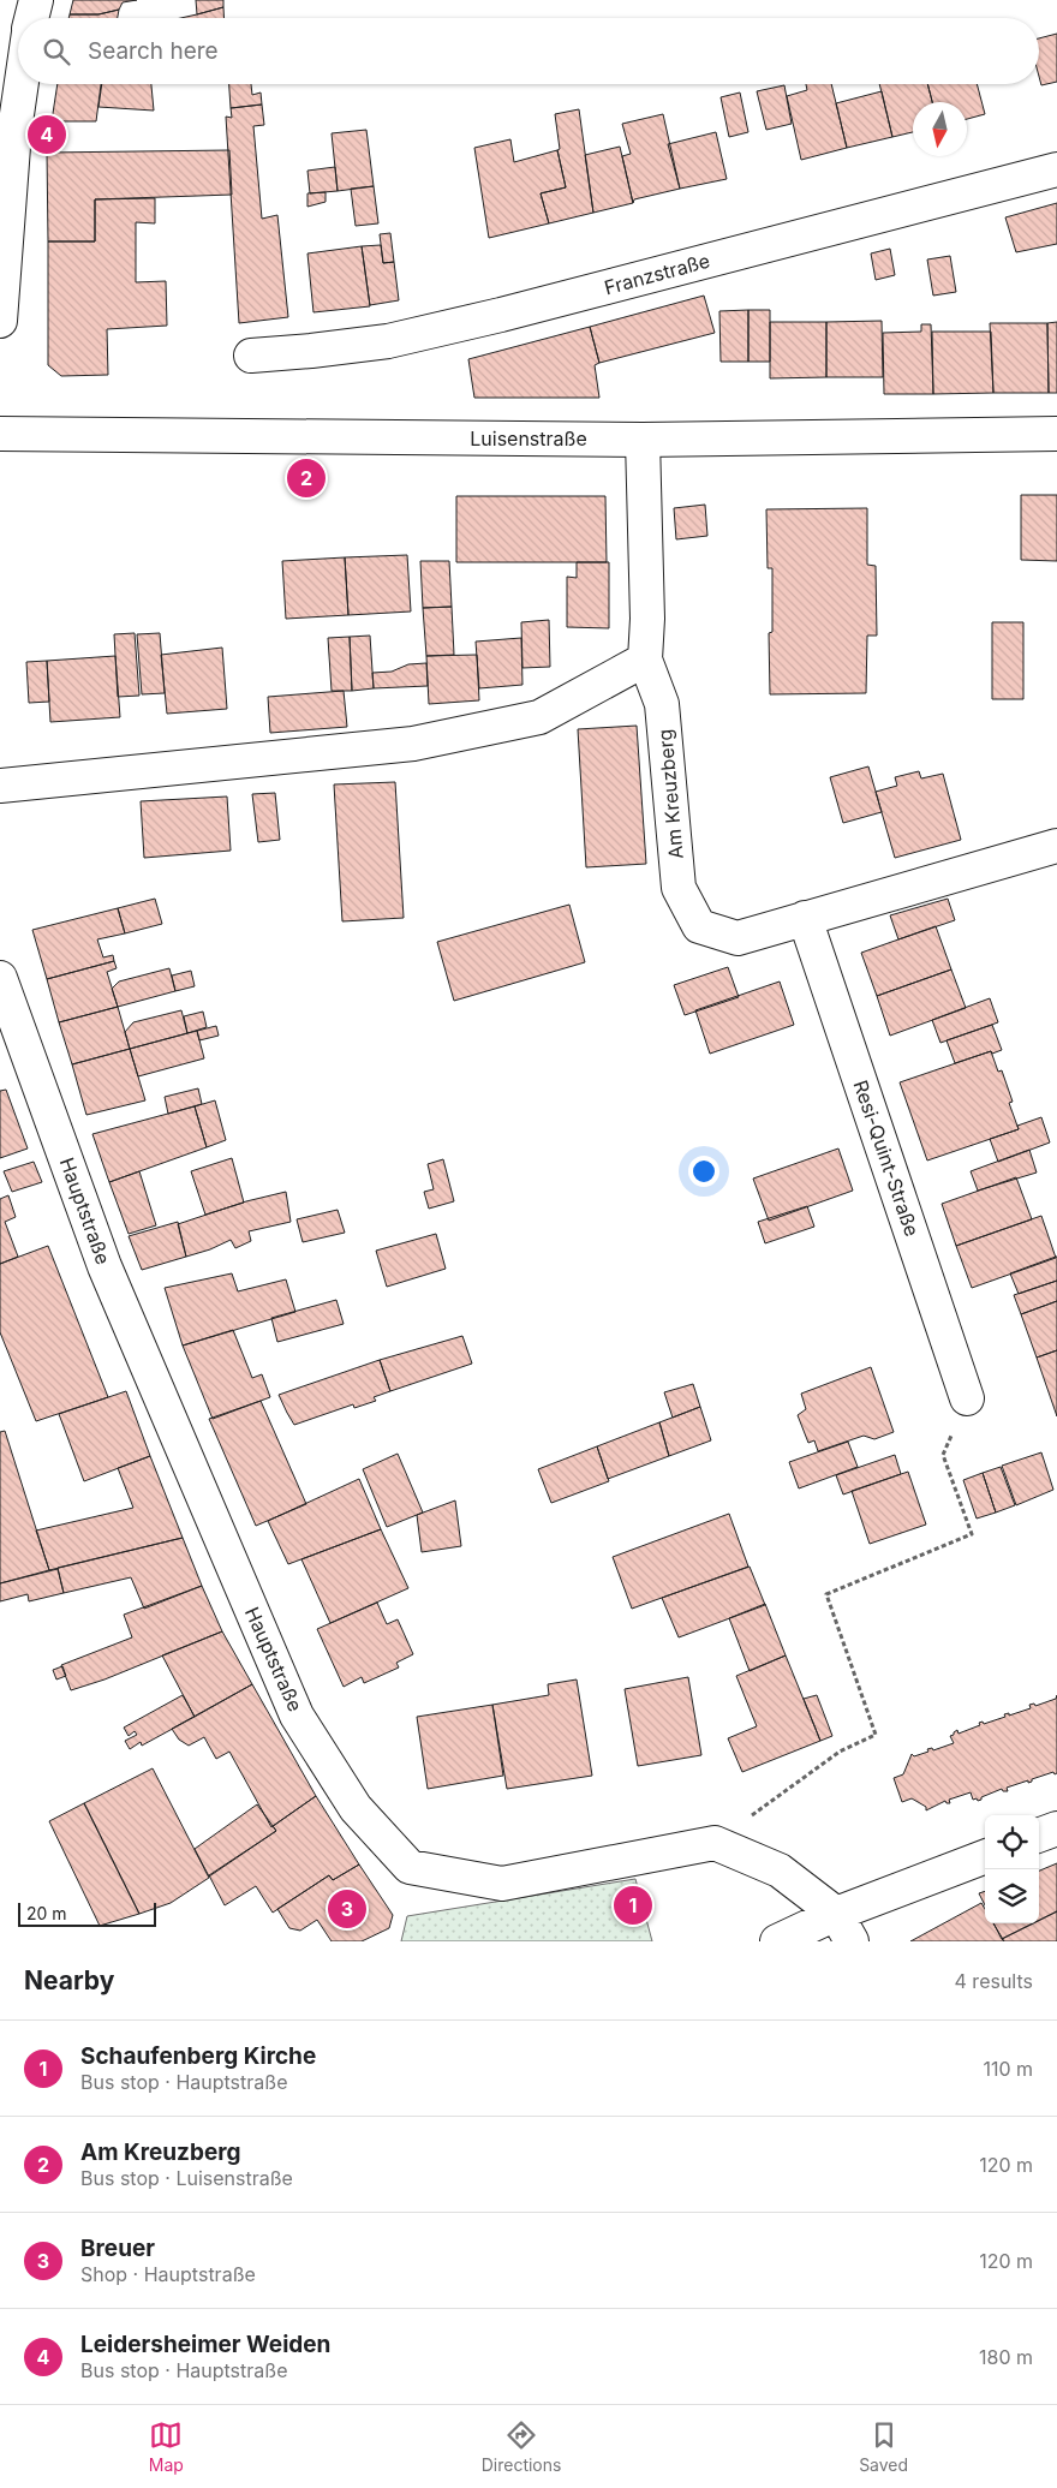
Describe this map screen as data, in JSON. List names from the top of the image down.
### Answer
{
  "streets": {
    "street": [
      "Franzstraße",
      "Luisenstraße",
      "Am Kreuzberg",
      "Resi-Quint-Straße",
      "Hauptstraße"
    ]
  },
  "crossings": [
    ["Luisenstraße", "Am Kreuzberg"],
    ["Am Kreuzberg", "Resi-Quint-Straße"]
  ],
  "scale_bar": "20 m",
  "north": "bottom",
  "page": {
    "search": "Search here",
    "pins": [
      "4",
      "2",
      "1",
      "3"
    ],
    "scale": "20 m",
    "heading": ["Nearby", "4 results"],
    "list": [
      {
        "mark": "1",
        "name": "Schaufenberg Kirche",
        "note": "Bus stop · Hauptstraße",
        "value": "110 m"
      },
      {
        "mark": "2",
        "name": "Am Kreuzberg",
        "note": "Bus stop · Luisenstraße",
        "value": "120 m"
      },
      {
        "mark": "3",
        "name": "Breuer",
        "note": "Shop · Hauptstraße",
        "value": "120 m"
      },
      {
        "mark": "4",
        "name": "Leidersheimer Weiden",
        "note": "Bus stop · Hauptstraße",
        "value": "180 m"
      }
    ],
    "nav": ["Map", "Directions", "Saved"]
  }
}
